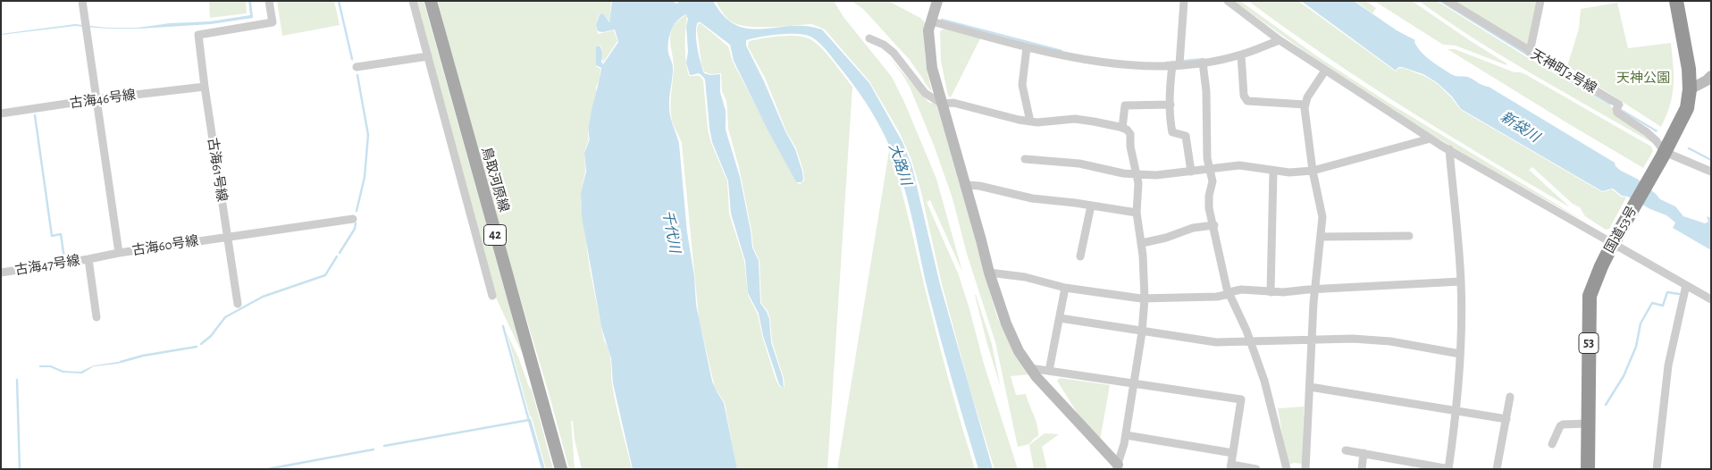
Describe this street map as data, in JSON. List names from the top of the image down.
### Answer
{
  "streets": {
    "highway": ["国道53号", "53"],
    "main road": ["鳥取河原線", "42"],
    "street": [
      "天神町2号線",
      "古海46号線",
      "古海61号線",
      "古海60号線",
      "古海47号線"
    ]
  },
  "crossings": [
    ["天神町2号線", "国道53号"],
    ["古海46号線", "古海61号線"],
    ["古海46号線", "古海60号線"],
    ["古海61号線", "古海60号線"]
  ],
  "water": ["新袋川", "大路川", "千代川"],
  "parks": ["天神公園"]
}
